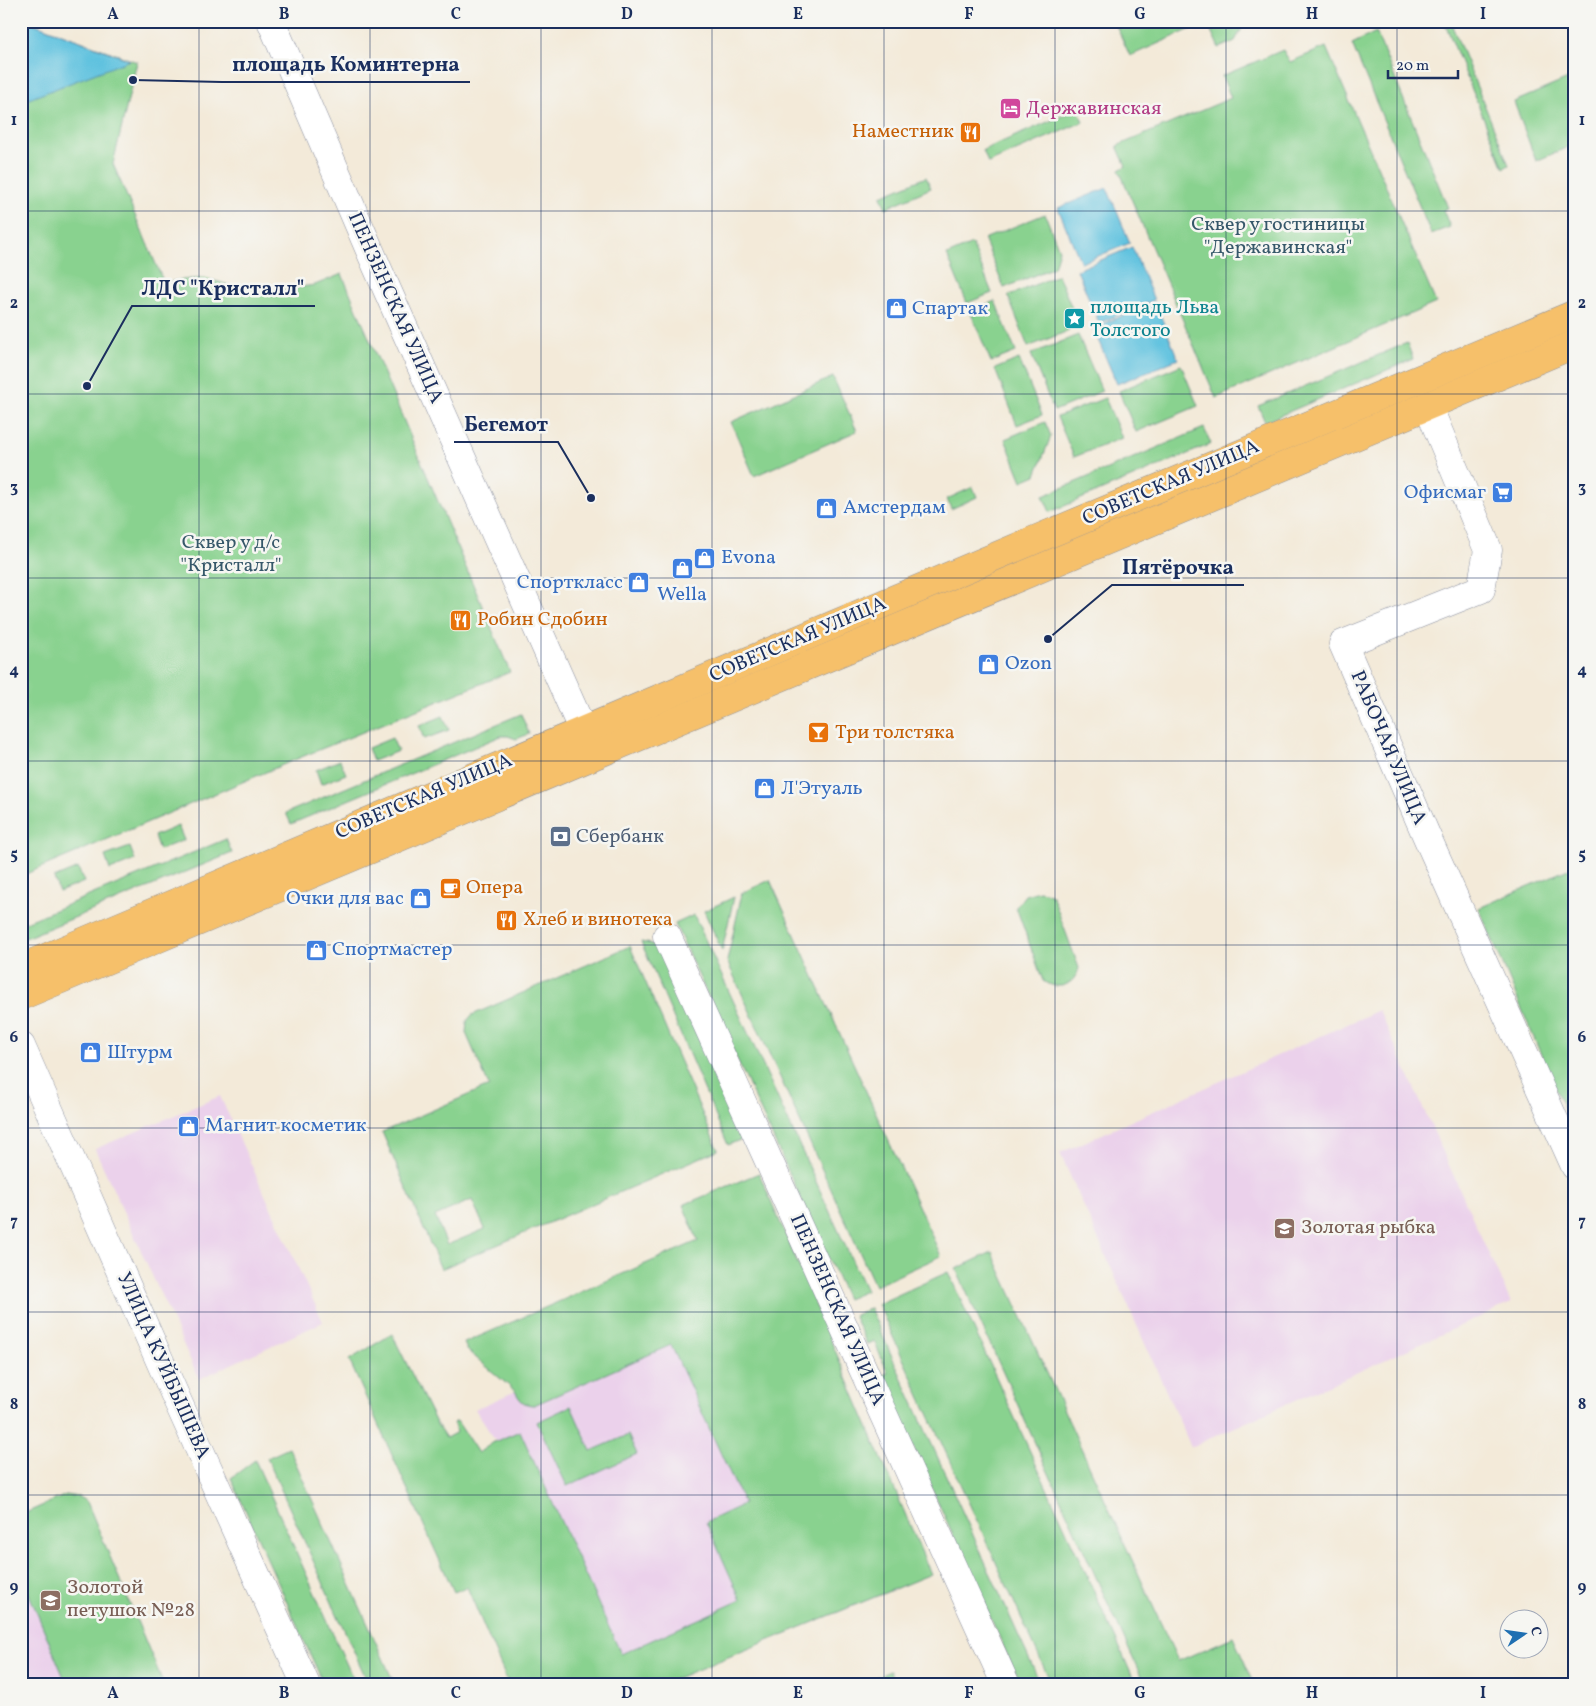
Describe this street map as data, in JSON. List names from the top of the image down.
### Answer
{
  "streets": {
    "main road": ["СОВЕТСКАЯ УЛИЦА"],
    "street": ["ПЕНЗЕНСКАЯ УЛИЦА", "РАБОЧАЯ УЛИЦА", "УЛИЦА КУЙБЫШЕВА"]
  },
  "crossings": [
    ["ПЕНЗЕНСКАЯ УЛИЦА", "СОВЕТСКАЯ УЛИЦА"]
  ],
  "parks": ["Сквер у гостиницы \"Державинская\"", "Сквер у д/с \"Кристалл\""],
  "places": {
    "other": [
      "площадь Коминтерна",
      "ЛДС \"Кристалл\"",
      "Бегемот",
      "Пятёрочка"
    ],
    "hotel": ["Державинская"],
    "restaurant": ["Наместник", "Робин Сдобин", "Хлеб и винотека"],
    "shop": [
      "Спартак",
      "Амстердам",
      "Evona",
      "Wella",
      "Спорткласс",
      "Ozon",
      "Л'Этуаль",
      "Очки для вас",
      "Спортмастер",
      "Штурм",
      "Магнит косметик"
    ],
    "place": ["площадь Льва Толстого"],
    "supermarket": ["Офисмаг"],
    "bar": ["Три толстяка"],
    "bank": ["Сбербанк"],
    "cafe": ["Опера"],
    "school or university": ["Золотая рыбка", "Золотой петушок №28"]
  },
  "scale_bar": "20 m",
  "north": "right",
  "grid": {
    "columns": [
      "A",
      "B",
      "C",
      "D",
      "E",
      "F",
      "G",
      "H",
      "I"
    ],
    "rows": [
      "1",
      "2",
      "3",
      "4",
      "5",
      "6",
      "7",
      "8",
      "9"
    ]
  }
}
